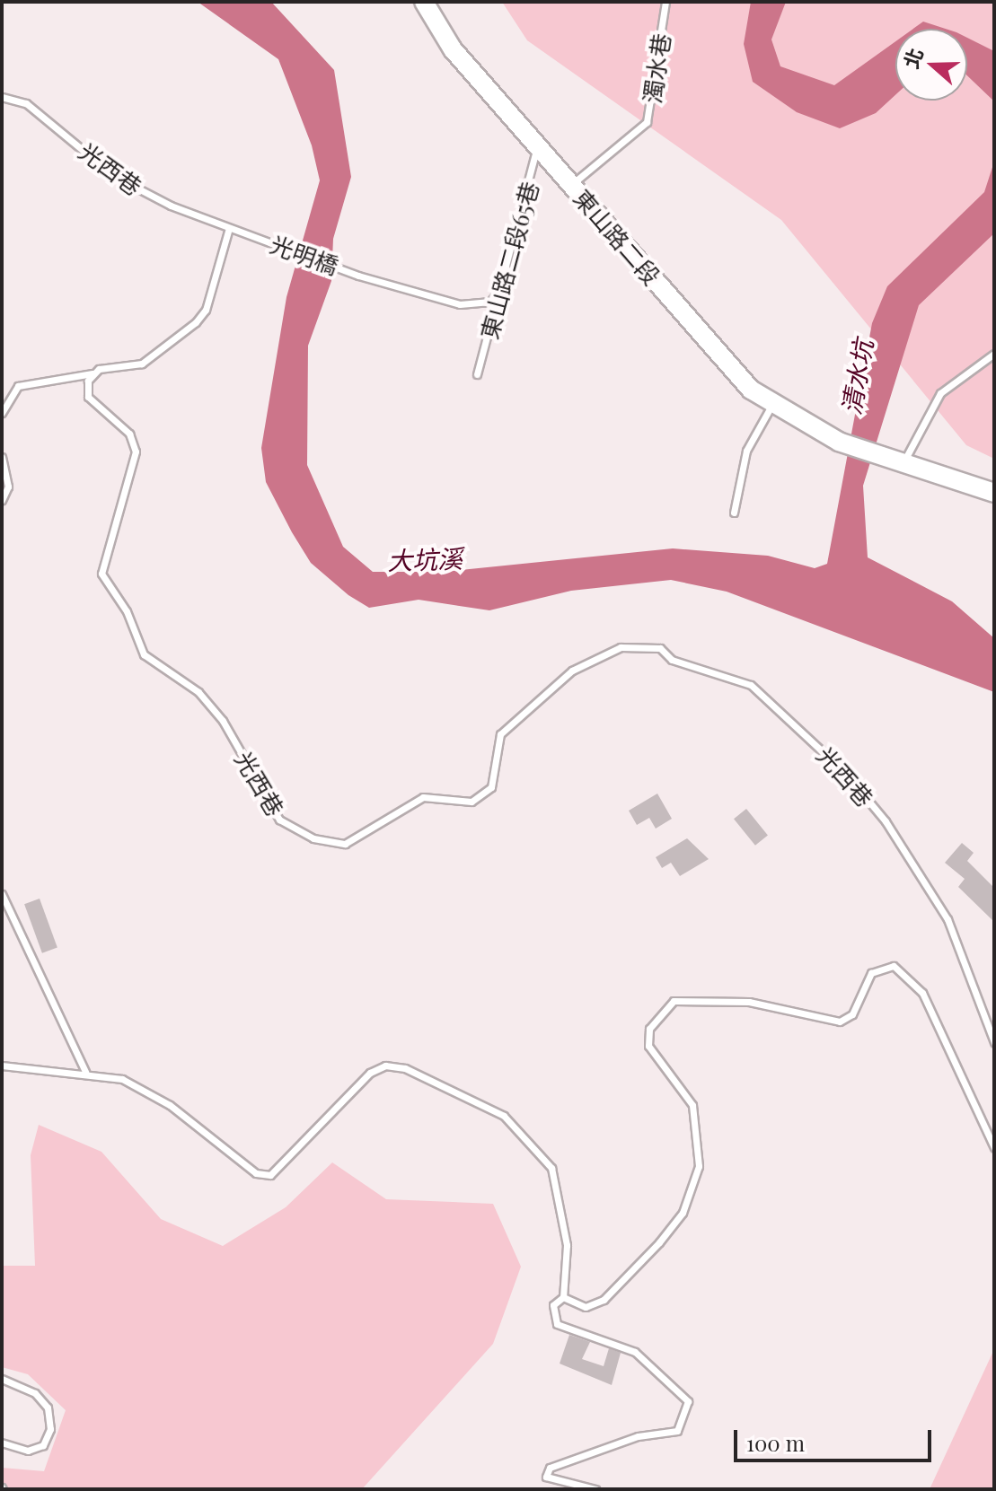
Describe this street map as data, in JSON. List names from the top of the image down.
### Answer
{
  "streets": {
    "main road": ["東山路二段"],
    "lane": [
      "濁水巷",
      "光西巷",
      "光明橋",
      "東山路二段65巷"
    ]
  },
  "crossings": [
    ["濁水巷", "東山路二段"],
    ["光西巷", "光明橋"],
    ["東山路二段", "東山路二段65巷"],
    ["光明橋", "東山路二段65巷"]
  ],
  "water": ["清水坑", "大坑溪"],
  "scale_bar": "100 m",
  "north": "left"
}
